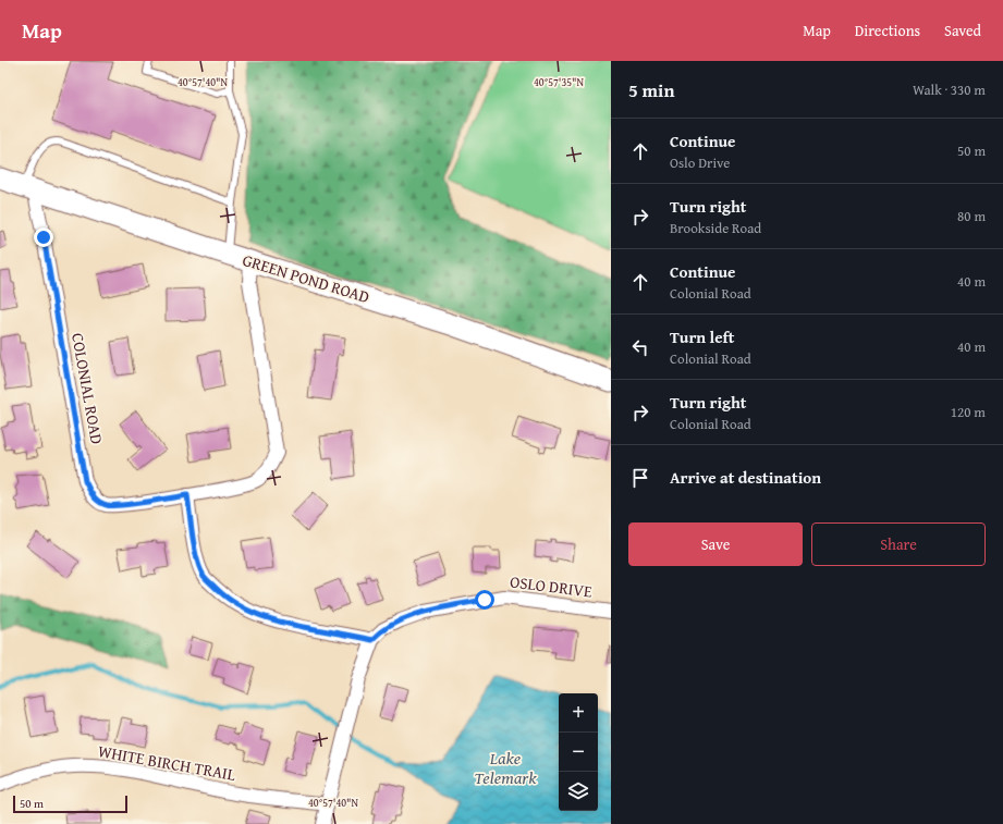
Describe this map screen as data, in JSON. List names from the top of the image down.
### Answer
{
  "streets": {
    "main road": ["GREEN POND ROAD"],
    "street": ["COLONIAL ROAD", "OSLO DRIVE", "WHITE BIRCH TRAIL"]
  },
  "crossings": [
    ["GREEN POND ROAD", "COLONIAL ROAD"]
  ],
  "water": ["Lake Telemark"],
  "scale_bar": "50 m",
  "page": {
    "header": "Map",
    "nav": ["Map", "Directions", "Saved"],
    "heading": ["5 min", "Walk · 330 m"],
    "list": [
      ["Continue", "Oslo Drive", "50 m"],
      ["Turn right", "Brookside Road", "80 m"],
      ["Continue", "Colonial Road", "40 m"],
      ["Turn left", "Colonial Road", "40 m"],
      ["Turn right", "Colonial Road", "120 m"],
      "Arrive at destination"
    ],
    "buttons": ["Save", "Share"],
    "map_buttons": ["+", "−"],
    "scale": "50 m"
  },
  "coordinates": ["40°57'35\"N", "40°57'40\"N"]
}
